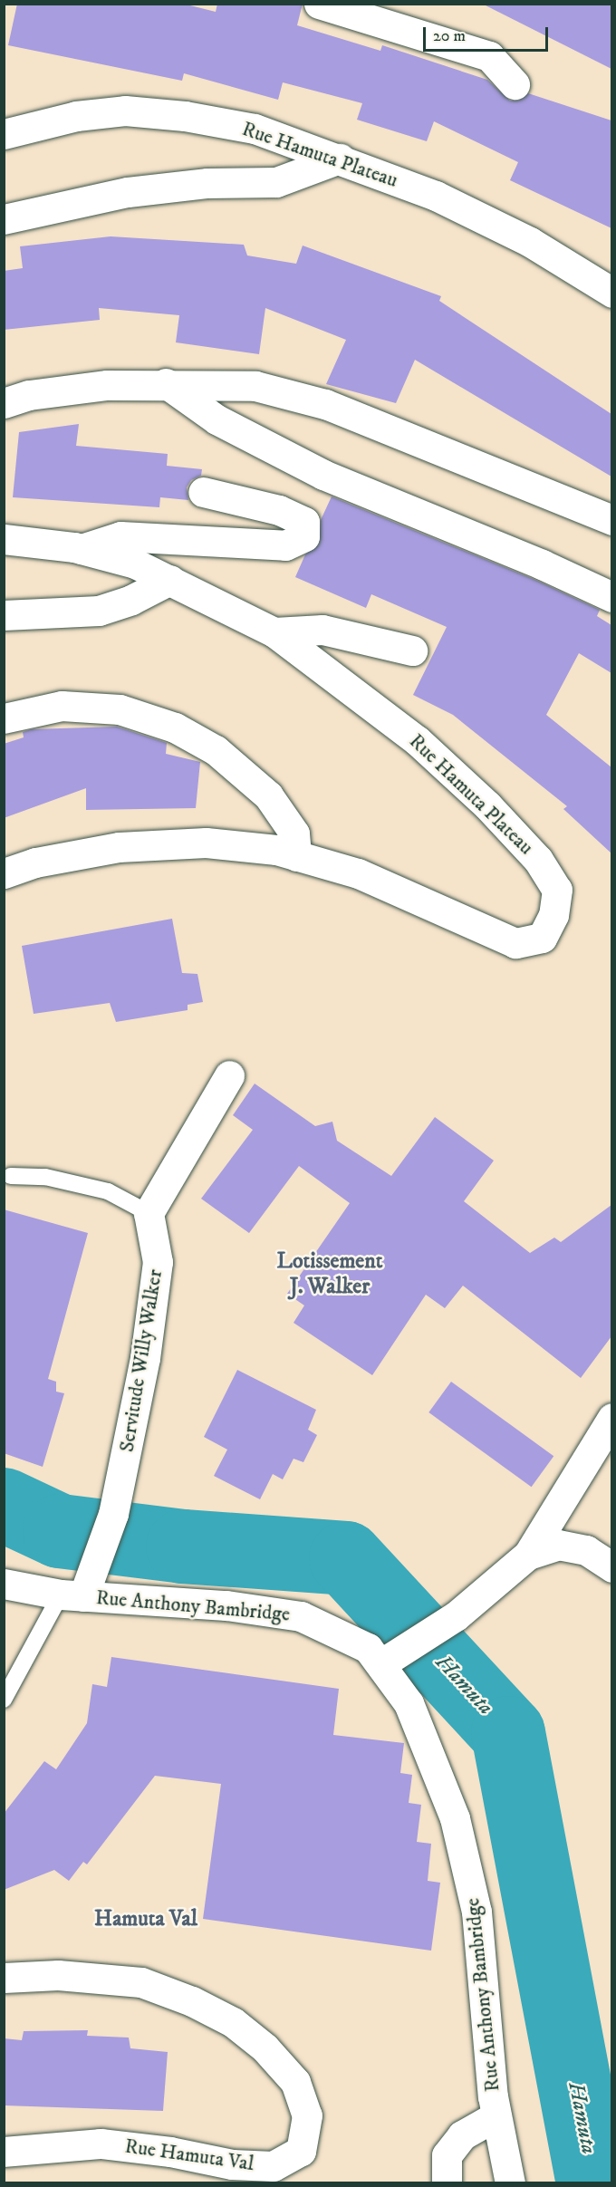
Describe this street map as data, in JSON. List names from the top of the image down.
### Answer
{
  "streets": {
    "street": [
      "Rue Hamuta Plateau",
      "Servitude Willy Walker",
      "Rue Anthony Bambridge",
      "Rue Hamuta Val"
    ]
  },
  "crossings": [
    ["Servitude Willy Walker", "Rue Anthony Bambridge"]
  ],
  "districts": ["Lotissement J. Walker", "Hamuta Val"],
  "water": ["Hamuta"],
  "scale_bar": "20 m"
}
